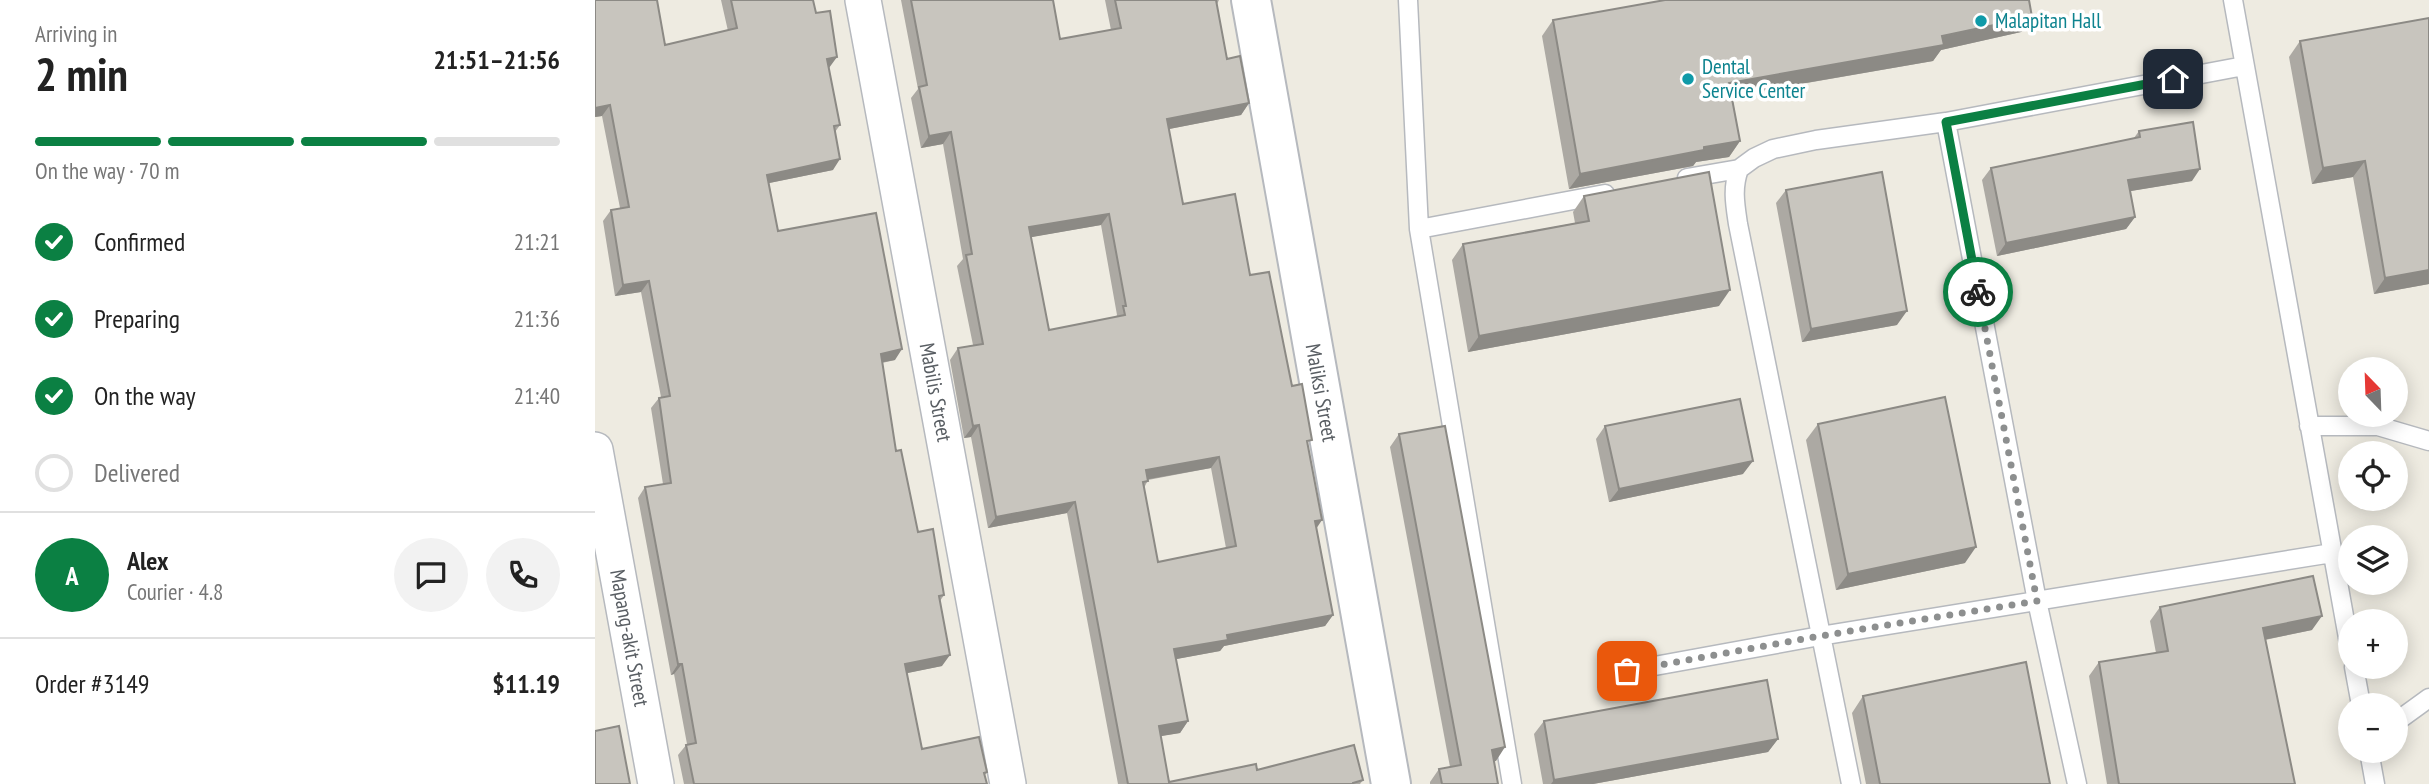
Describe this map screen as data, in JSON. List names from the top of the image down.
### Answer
{
  "streets": {
    "street": ["Mabilis Street", "Maliksi Street", "Mapang-akit Street"]
  },
  "places": ["Malapitan Hall", "Dental Service Center"],
  "north": "top left",
  "page": {
    "heading": ["2 min", "Arriving in", "21:51–21:56"],
    "panel": [
      "Alex",
      "Courier · 4.8",
      "Order #3149",
      "$11.19"
    ],
    "bar": "On the way · 70 m",
    "list": [
      ["Confirmed", "21:21"],
      ["Preparing", "21:36"],
      ["On the way", "21:40"],
      "Delivered"
    ],
    "map_buttons": ["+", "−"],
    "round": "A"
  }
}
